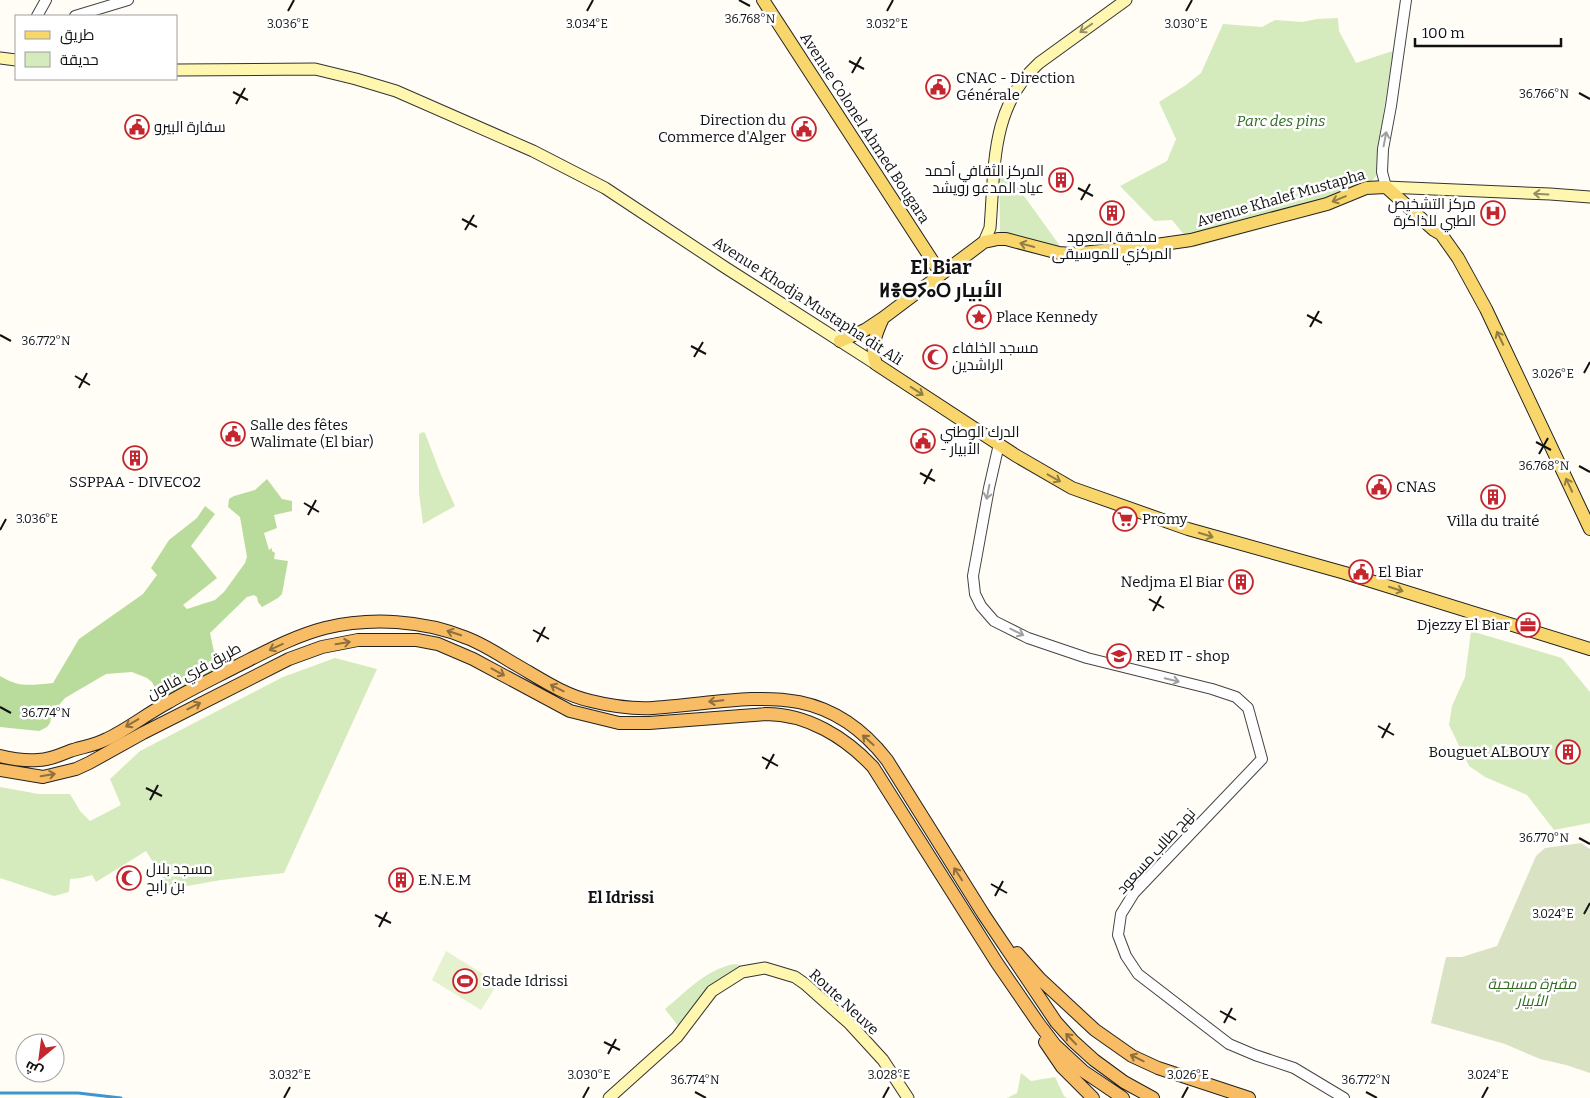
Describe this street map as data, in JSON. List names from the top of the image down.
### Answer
{
  "streets": {
    "highway": ["طريق فري فالون"],
    "main road": [
      "Avenue Colonel Ahmed Bougara",
      "Avenue Khalef Mustapha",
      "Avenue Khodja Mustapha dit Ali",
      "Route Neuve"
    ],
    "street": ["نهج طالب مسعود"]
  },
  "crossings": [
    ["Avenue Khodja Mustapha dit Ali", "نهج طالب مسعود"]
  ],
  "one_way": ["Avenue Khalef Mustapha", "Avenue Khodja Mustapha dit Ali", "طريق فري فالون"],
  "districts": ["El Biar ⵍⴻⴱⵢⴰⵔ الأبيار", "El Idrissi"],
  "parks": ["Parc des pins", "مقبرة مسيحية الأبيار"],
  "places": {
    "public building": [
      "CNAC - Direction Générale",
      "سفارة البيرو",
      "Direction du Commerce d'Alger",
      "Salle des fêtes Walimate (El biar)",
      "الدرك الوطني - الأبيار",
      "CNAS",
      "El Biar"
    ],
    "building": [
      "المركز الثقافي أحمد عياد المدعو رويشد",
      "ملحقة المعهد المركزي للموسيقى",
      "SSPPAA - DIVECO2",
      "Villa du traité",
      "Nedjma El Biar",
      "Bouguet ALBOUY",
      "E.N.E.M"
    ],
    "hospital": ["مركز التشخيص الطبي للذاكرة"],
    "place": ["Place Kennedy"],
    "mosque": ["مسجد الخلفاء الراشدين", "مسجد بلال بن رابح"],
    "supermarket": ["Promy"],
    "office": ["Djezzy El Biar"],
    "school or university": ["RED IT - shop"],
    "sports": ["Stade Idrissi"]
  },
  "legend": ["طريق", "حديقة"],
  "scale_bar": "100 m",
  "north": "bottom left",
  "coordinates": [
    "36.768°N",
    "3.036°E",
    "3.034°E",
    "3.032°E",
    "3.030°E",
    "36.766°N",
    "36.772°N",
    "3.026°E",
    "36.774°N",
    "36.770°N",
    "3.024°E",
    "3.028°E"
  ]
}
